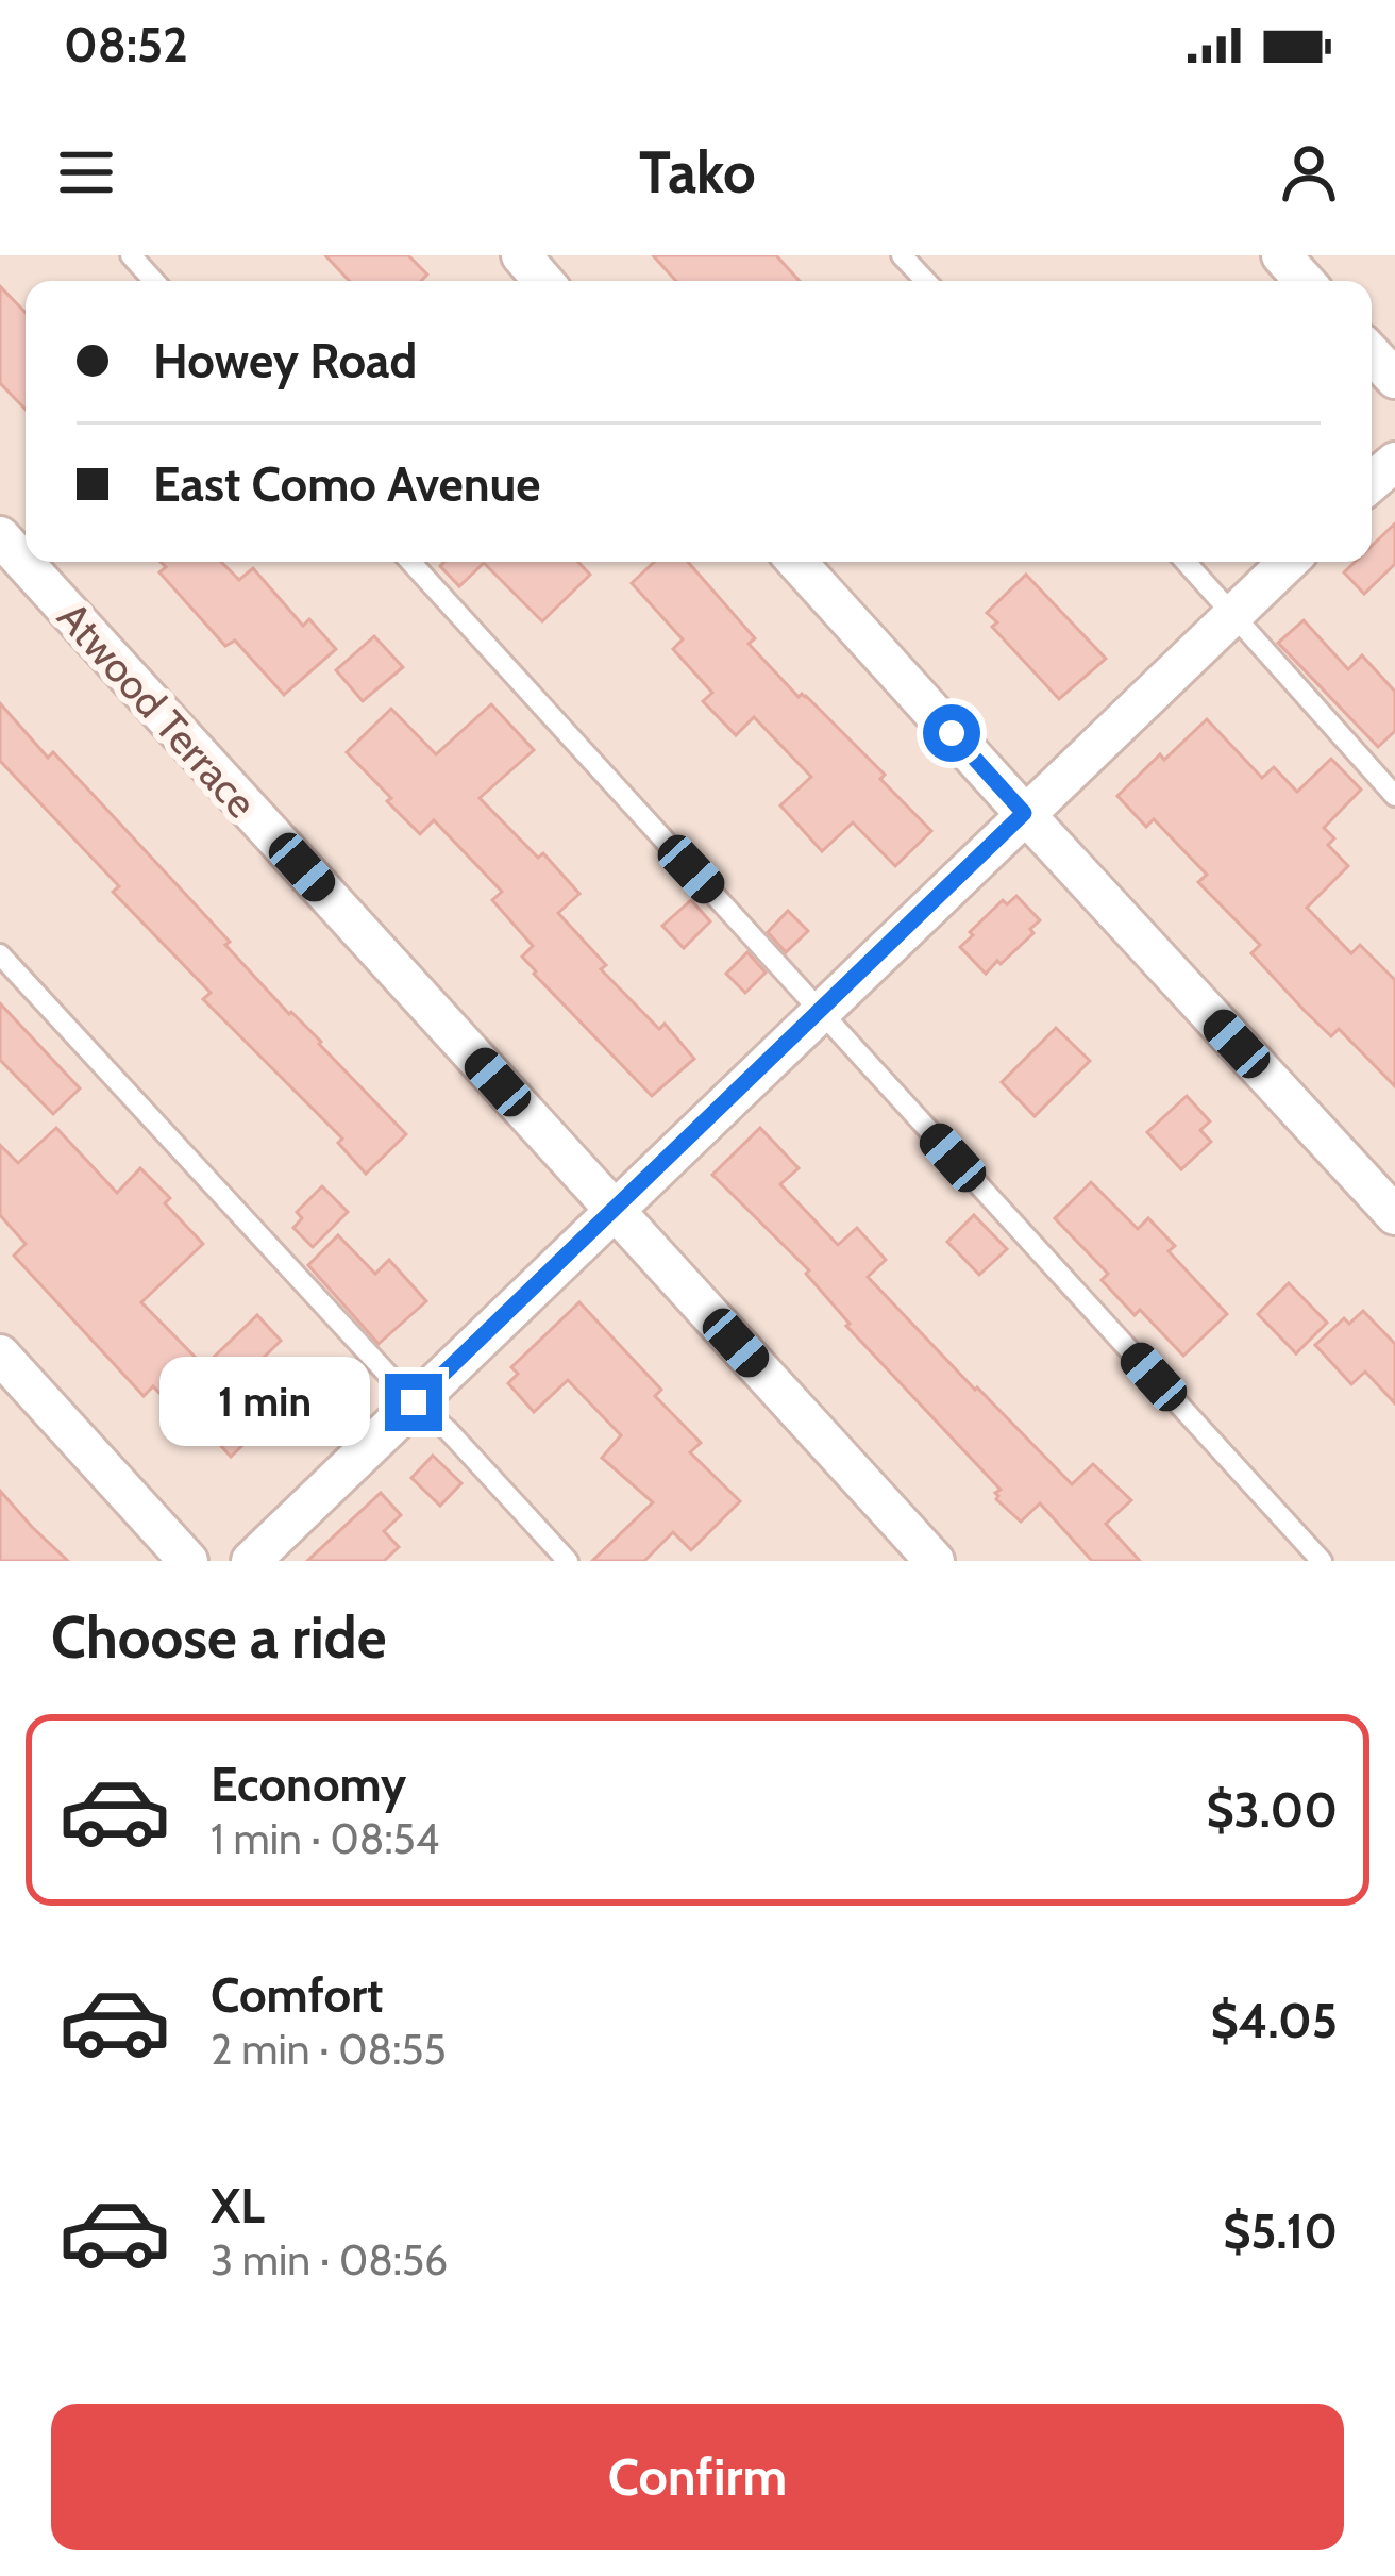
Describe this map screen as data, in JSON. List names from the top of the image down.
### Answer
{
  "streets": {
    "street": ["Atwood Terrace"]
  },
  "page": {
    "status": "08:52",
    "header": "Tako",
    "banner": ["Howey Road", "East Como Avenue"],
    "bubble": "1 min",
    "heading": "Choose a ride",
    "list": [
      {
        "name": "Economy",
        "note": "1 min · 08:54",
        "value": "$3.00"
      },
      {
        "name": "Comfort",
        "note": "2 min · 08:55",
        "value": "$4.05"
      },
      {
        "name": "XL",
        "note": "3 min · 08:56",
        "value": "$5.10"
      }
    ],
    "buttons": "Confirm"
  }
}
